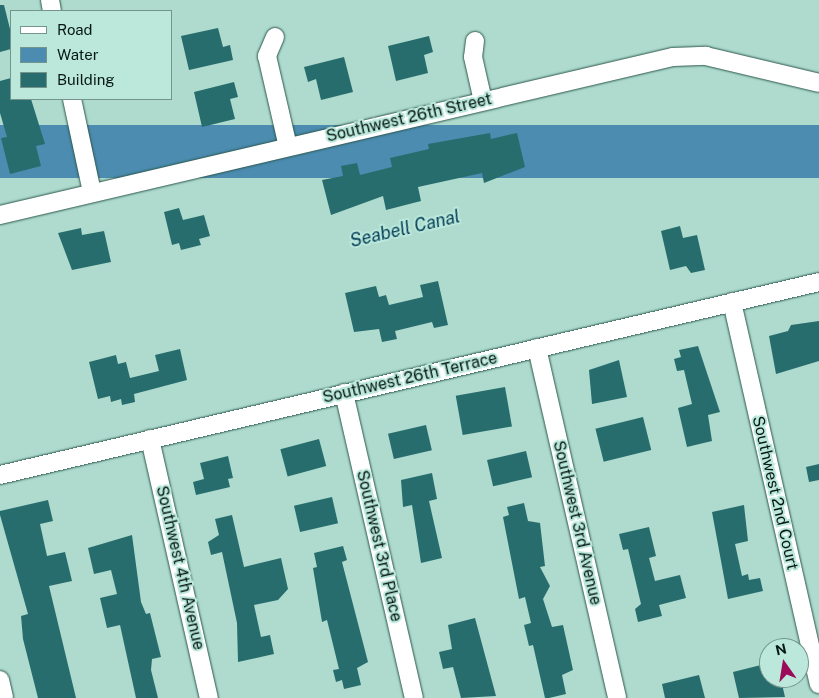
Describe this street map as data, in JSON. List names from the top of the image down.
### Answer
{
  "streets": {
    "street": [
      "Southwest 26th Street",
      "Southwest 26th Terrace",
      "Southwest 2nd Court",
      "Southwest 3rd Avenue",
      "Southwest 3rd Place",
      "Southwest 4th Avenue"
    ]
  },
  "crossings": [
    ["Southwest 26th Terrace", "Southwest 2nd Court"],
    ["Southwest 26th Terrace", "Southwest 3rd Avenue"],
    ["Southwest 26th Terrace", "Southwest 3rd Place"],
    ["Southwest 26th Terrace", "Southwest 4th Avenue"]
  ],
  "water": ["Seabell Canal"],
  "legend": ["Road", "Water", "Building"],
  "north": "top"
}
